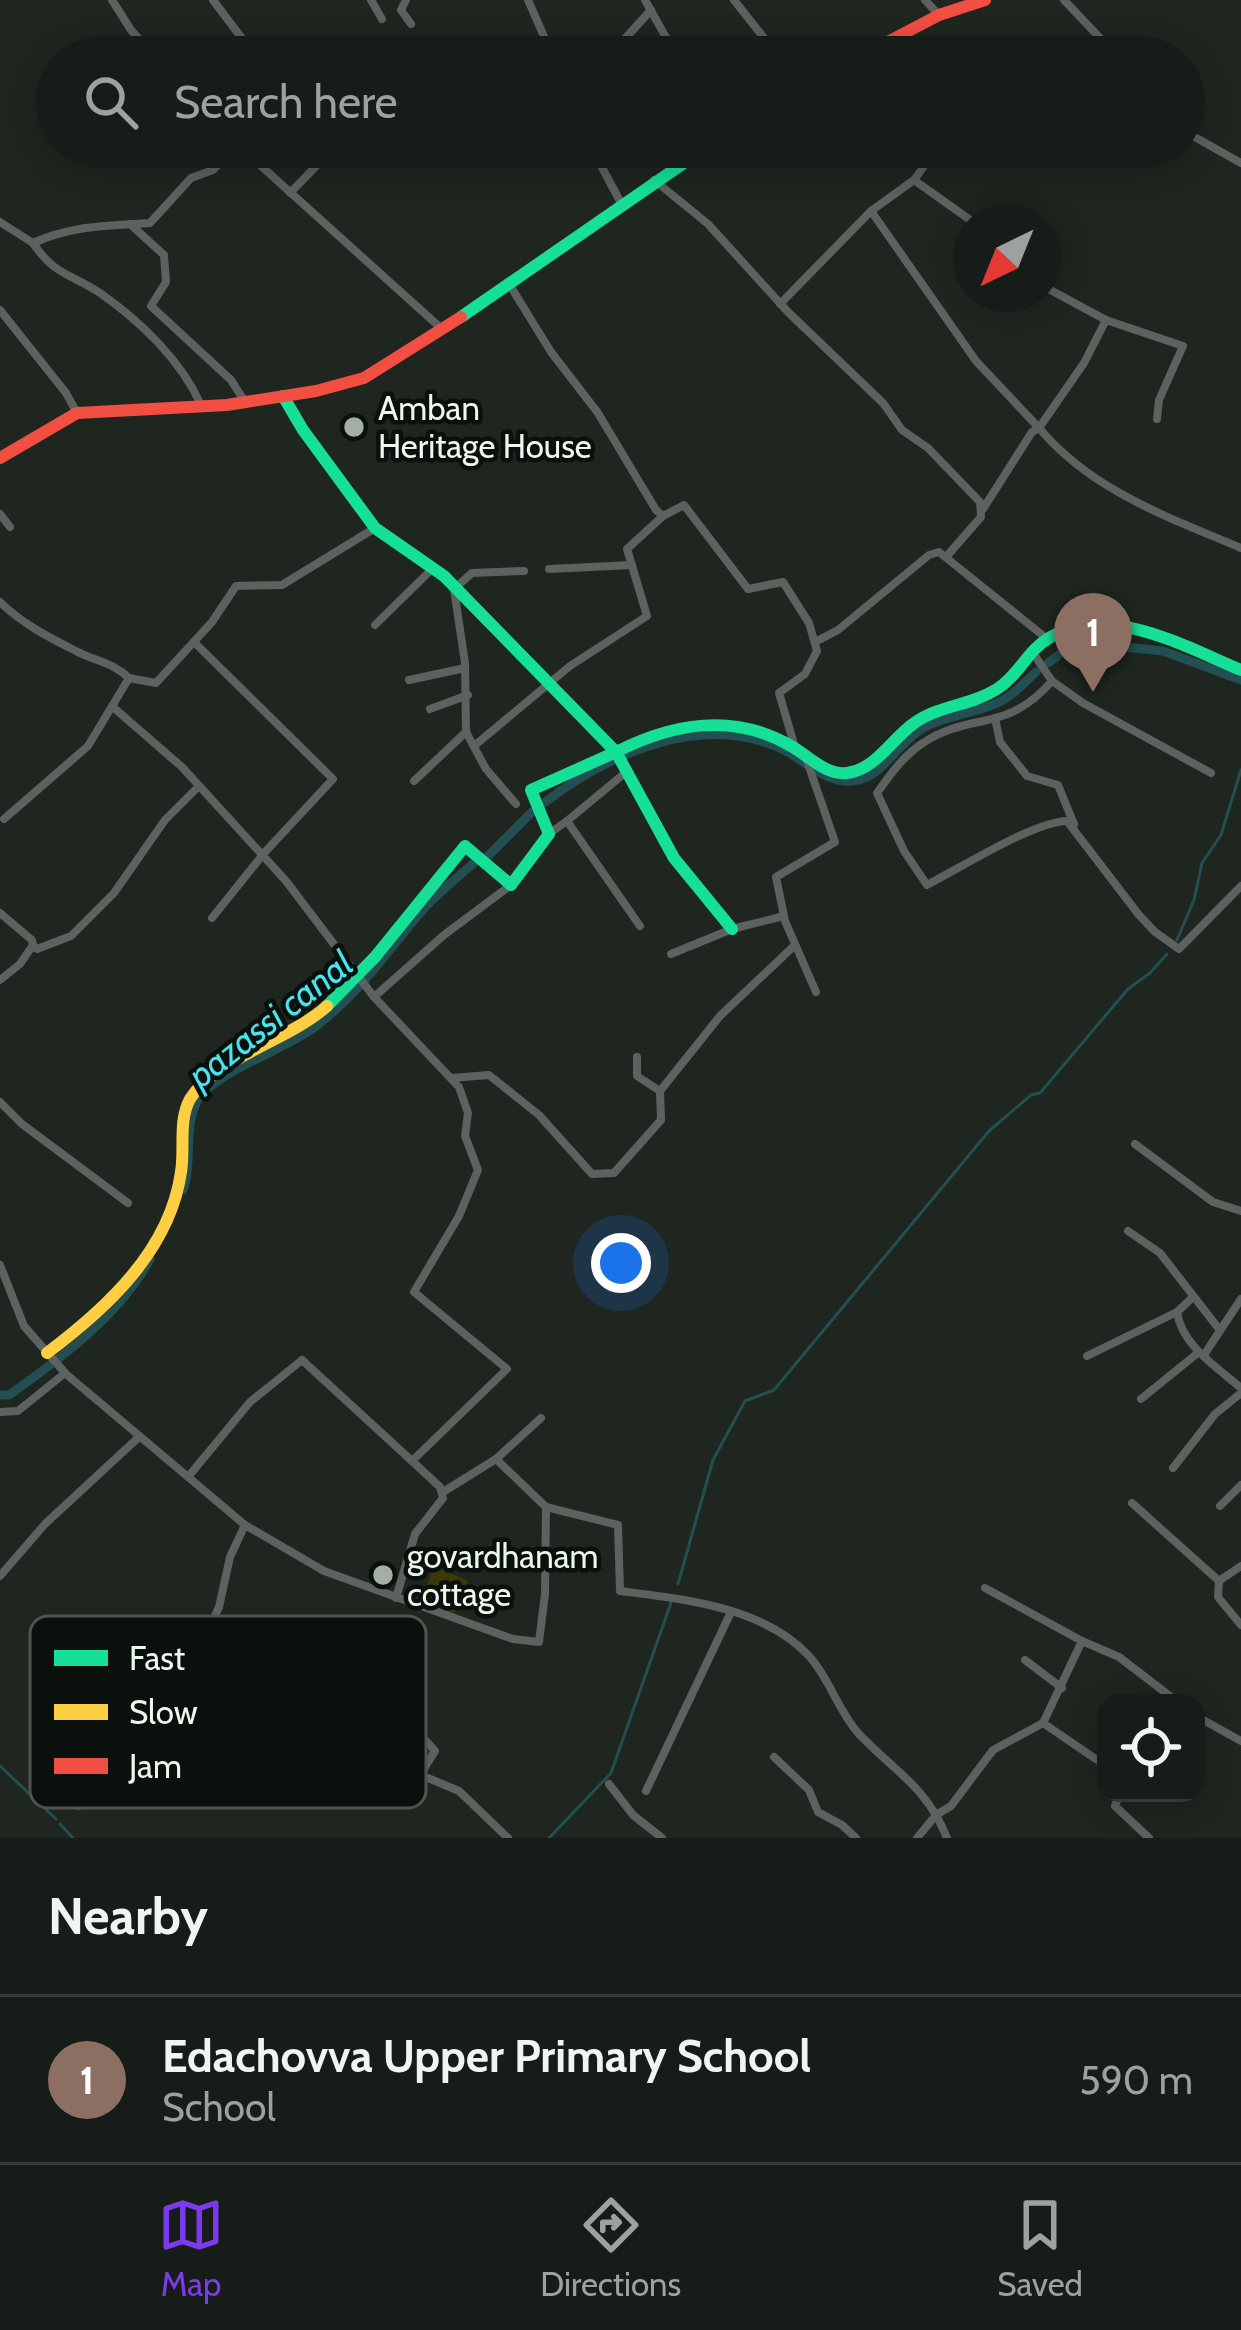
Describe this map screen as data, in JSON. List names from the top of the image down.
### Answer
{
  "water": ["pazassi canal"],
  "places": ["Amban Heritage House", "govardhanam cottage"],
  "legend": ["Fast", "Slow", "Jam"],
  "north": "bottom left",
  "page": {
    "search": "Search here",
    "pins": "1",
    "heading": "Nearby",
    "list": [
      {
        "mark": "1",
        "name": "Edachovva Upper Primary School",
        "note": "School",
        "value": "590 m"
      }
    ],
    "nav": ["Map", "Directions", "Saved"]
  }
}
